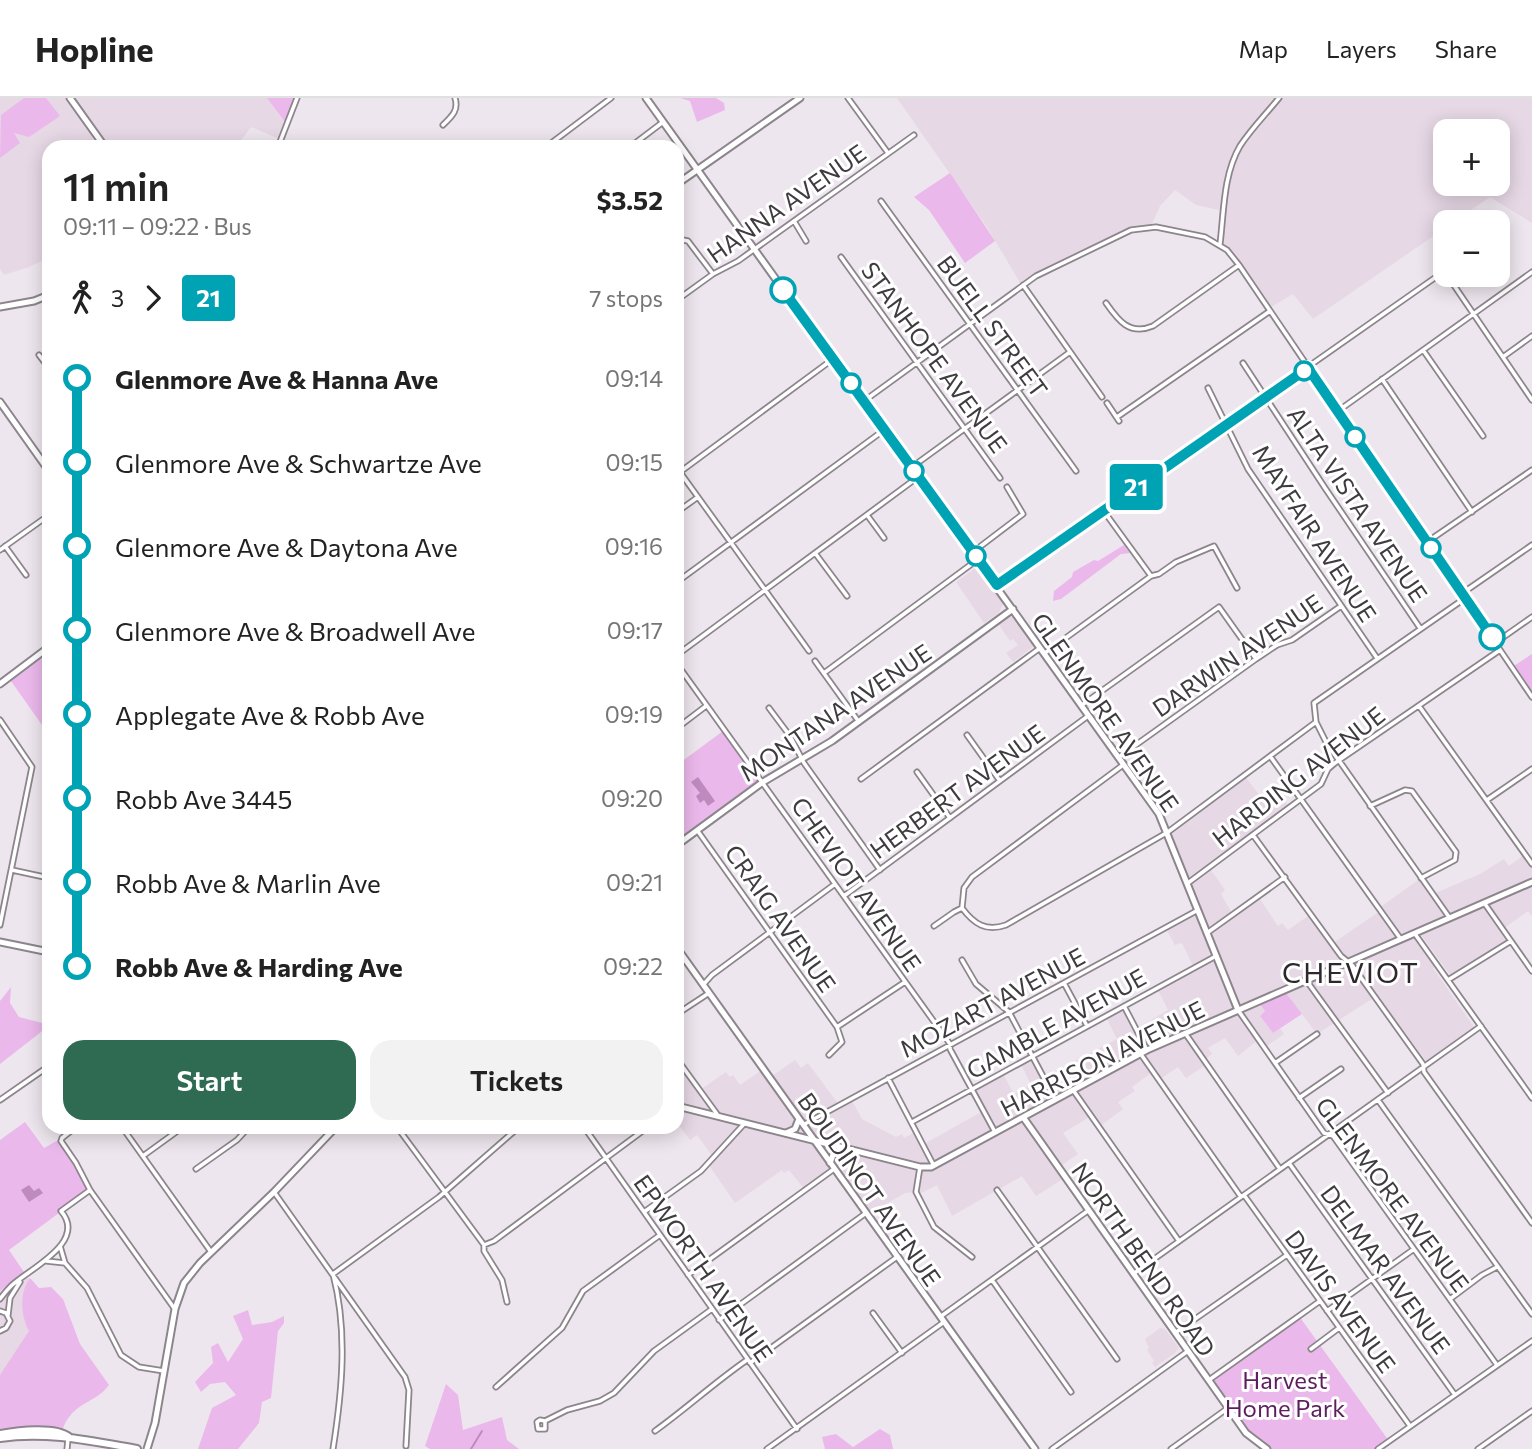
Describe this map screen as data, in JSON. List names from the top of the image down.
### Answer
{
  "streets": {
    "street": [
      "HANNA AVENUE",
      "BUELL STREET",
      "STANHOPE AVENUE",
      "ALTA VISTA AVENUE",
      "MAYFAIR AVENUE",
      "DARWIN AVENUE",
      "MONTANA AVENUE",
      "GLENMORE AVENUE",
      "HARDING AVENUE",
      "HERBERT AVENUE",
      "CHEVIOT AVENUE",
      "CRAIG AVENUE",
      "MOZART AVENUE",
      "GAMBLE AVENUE",
      "HARRISON AVENUE",
      "BOUDINOT AVENUE",
      "NORTH BEND ROAD",
      "EPWORTH AVENUE",
      "DELMAR AVENUE",
      "DAVIS AVENUE"
    ]
  },
  "crossings": [
    ["HANNA AVENUE", "GLENMORE AVENUE"],
    ["STANHOPE AVENUE", "GLENMORE AVENUE"],
    ["MAYFAIR AVENUE", "DARWIN AVENUE"],
    ["DARWIN AVENUE", "GLENMORE AVENUE"],
    ["MONTANA AVENUE", "GLENMORE AVENUE"],
    ["MONTANA AVENUE", "CHEVIOT AVENUE"],
    ["MONTANA AVENUE", "CRAIG AVENUE"],
    ["GLENMORE AVENUE", "HARDING AVENUE"],
    ["GLENMORE AVENUE", "HERBERT AVENUE"],
    ["GLENMORE AVENUE", "MOZART AVENUE"],
    ["GLENMORE AVENUE", "GAMBLE AVENUE"],
    ["GLENMORE AVENUE", "HARRISON AVENUE"],
    ["HERBERT AVENUE", "CHEVIOT AVENUE"],
    ["CHEVIOT AVENUE", "MOZART AVENUE"],
    ["CHEVIOT AVENUE", "GAMBLE AVENUE"],
    ["CHEVIOT AVENUE", "HARRISON AVENUE"],
    ["MOZART AVENUE", "BOUDINOT AVENUE"],
    ["HARRISON AVENUE", "BOUDINOT AVENUE"],
    ["HARRISON AVENUE", "NORTH BEND ROAD"],
    ["HARRISON AVENUE", "DAVIS AVENUE"]
  ],
  "districts": ["CHEVIOT"],
  "parks": ["Harvest Home Park"],
  "lines": ["bus line 21"],
  "page": {
    "header": "Hopline",
    "nav": ["Map", "Layers", "Share"],
    "on_map": "21",
    "map_buttons": ["+", "−"],
    "heading": ["11 min", "09:11 – 09:22 · Bus", "$3.52"],
    "legs": ["3", "21", "7 stops"],
    "list": [
      {
        "name": "Glenmore Ave & Hanna Ave",
        "value": "09:14"
      },
      {
        "name": "Glenmore Ave & Schwartze Ave",
        "value": "09:15"
      },
      {
        "name": "Glenmore Ave & Daytona Ave",
        "value": "09:16"
      },
      {
        "name": "Glenmore Ave & Broadwell Ave",
        "value": "09:17"
      },
      {
        "name": "Applegate Ave & Robb Ave",
        "value": "09:19"
      },
      {
        "name": "Robb Ave 3445",
        "value": "09:20"
      },
      {
        "name": "Robb Ave & Marlin Ave",
        "value": "09:21"
      },
      {
        "name": "Robb Ave & Harding Ave",
        "value": "09:22"
      }
    ],
    "buttons": ["Start", "Tickets"]
  }
}
